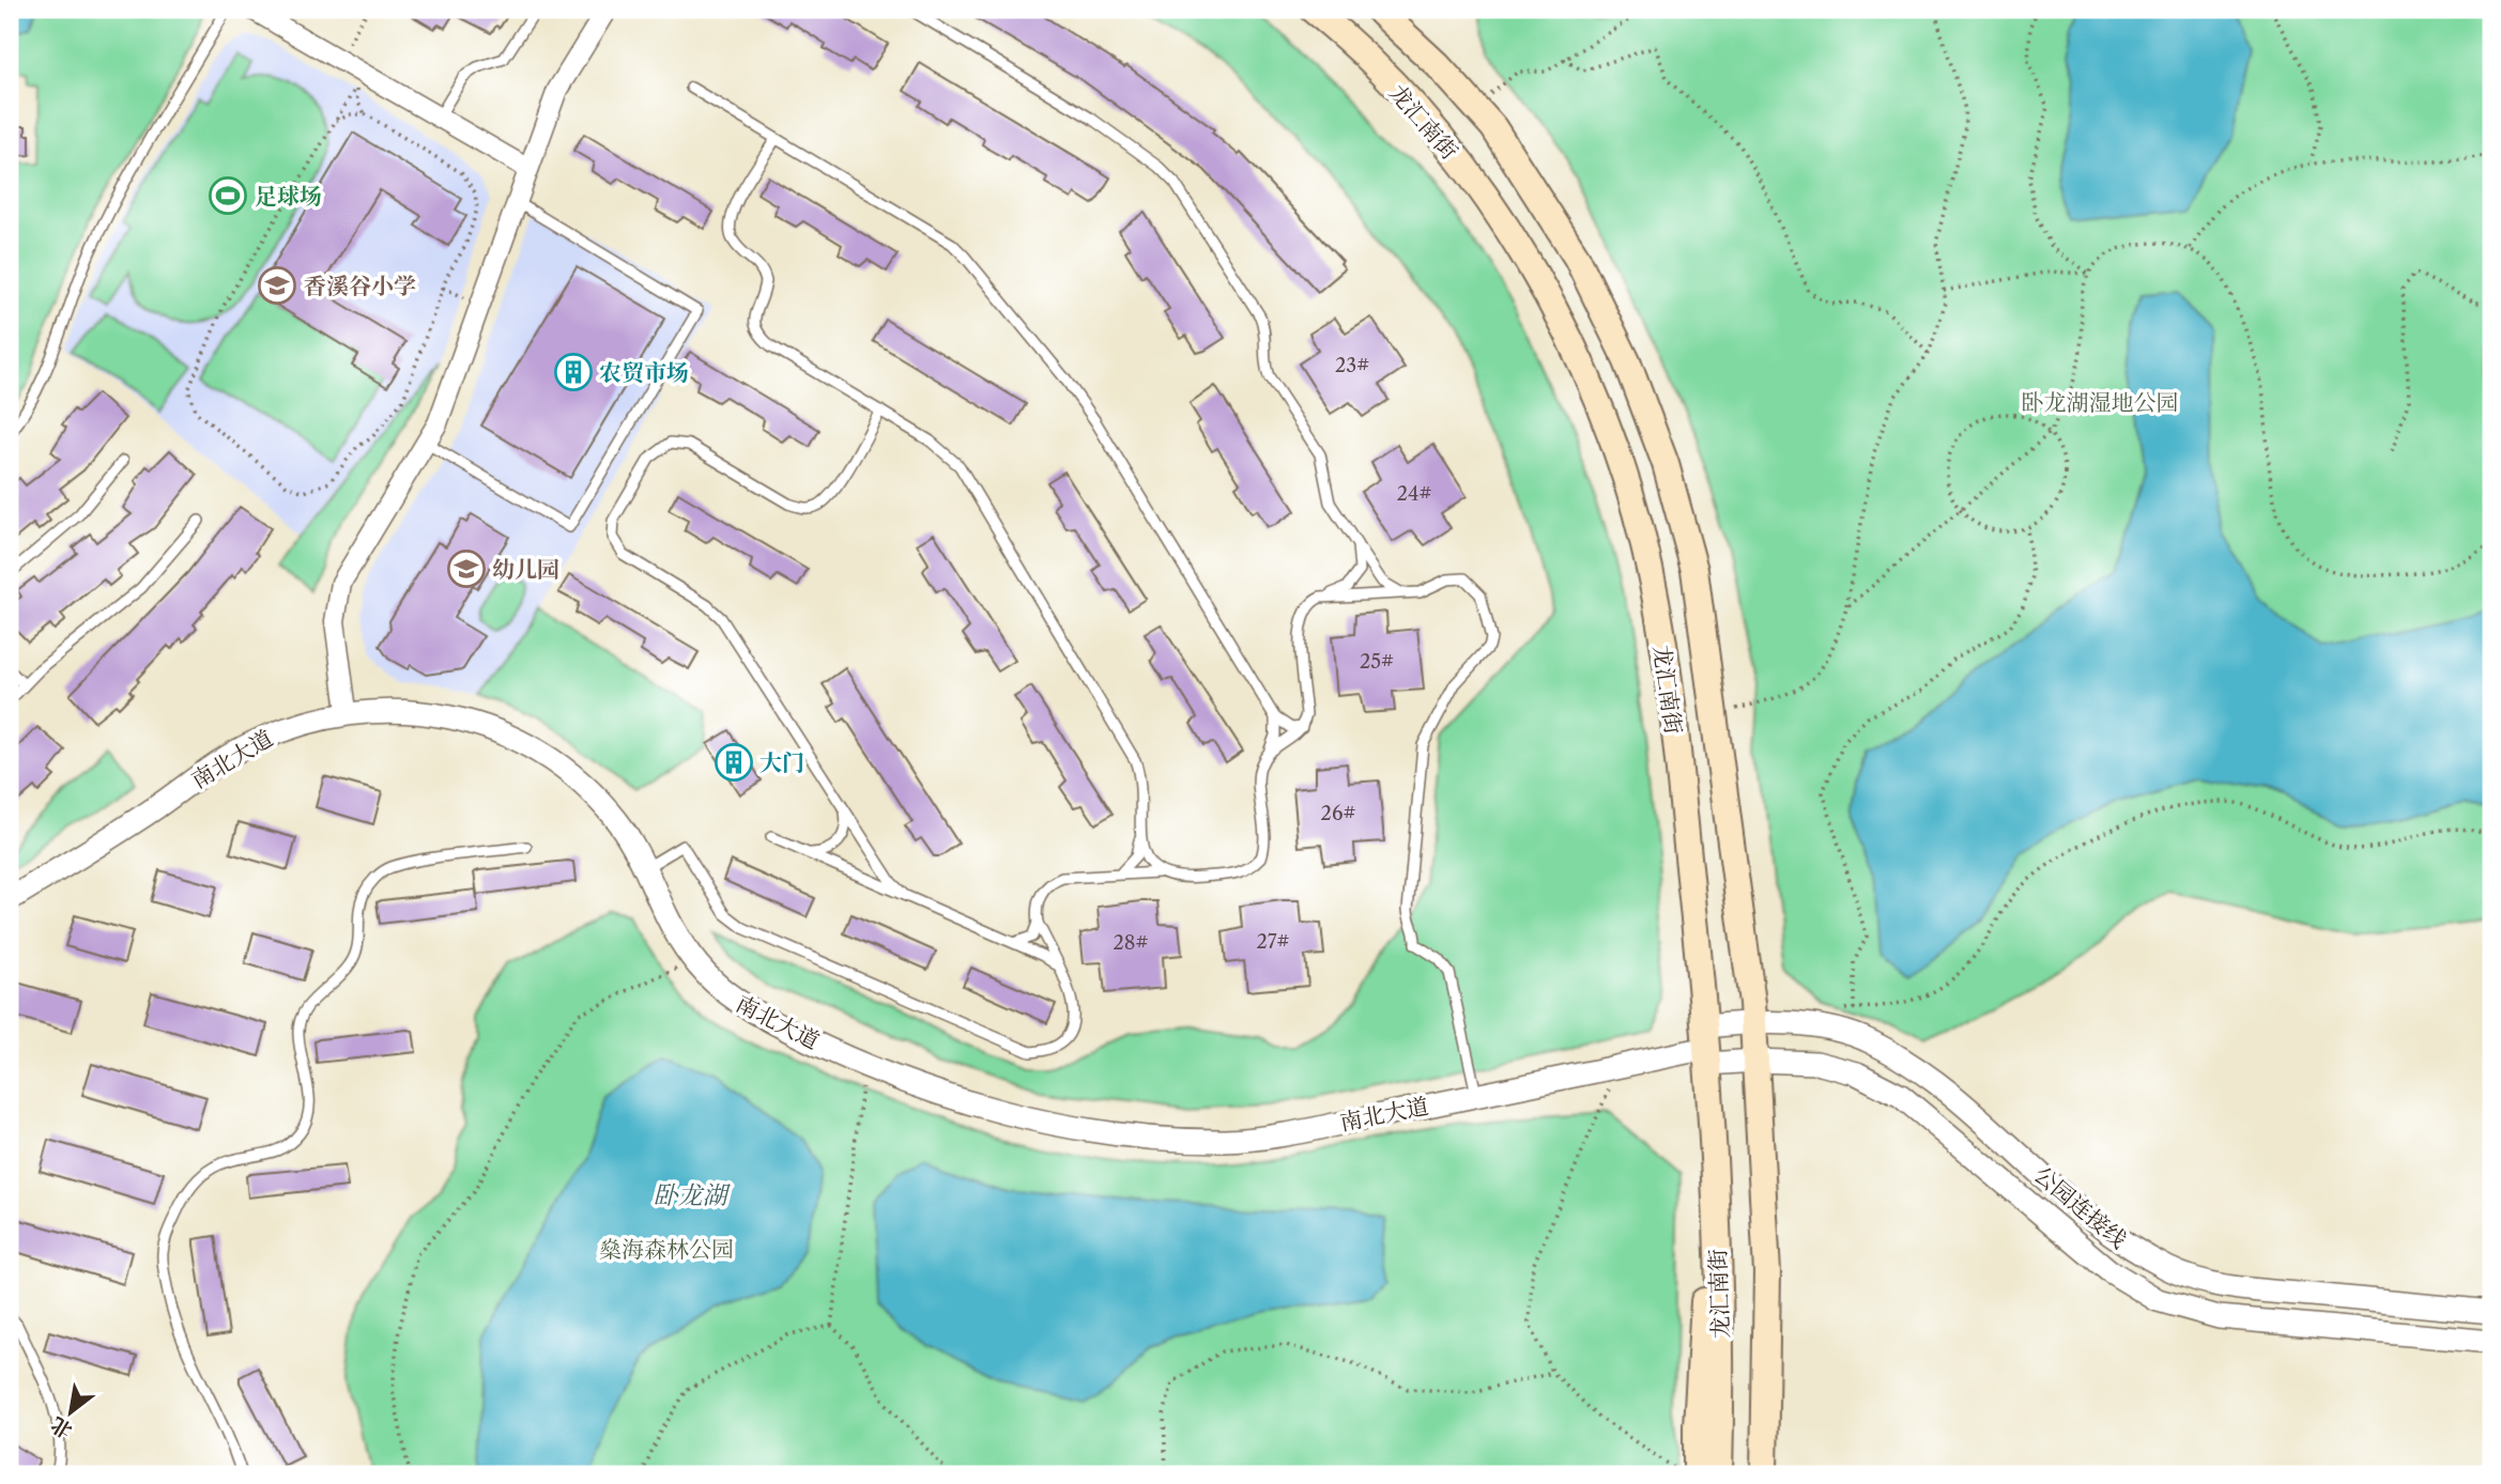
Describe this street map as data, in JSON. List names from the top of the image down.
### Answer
{
  "streets": {
    "main road": ["龙汇南街"],
    "street": ["南北大道", "公园连接线"]
  },
  "crossings": [
    ["龙汇南街", "南北大道"],
    ["龙汇南街", "公园连接线"],
    ["南北大道", "公园连接线"]
  ],
  "water": ["卧龙湖"],
  "parks": ["卧龙湖湿地公园", "燊海森林公园"],
  "places": {
    "sports": ["足球场"],
    "school or university": ["香溪谷小学", "幼儿园"],
    "building": ["农贸市场", "大门"]
  },
  "house_numbers": [
    "23#",
    "24#",
    "25#",
    "26#",
    "27#",
    "28#"
  ],
  "north": "bottom left"
}
